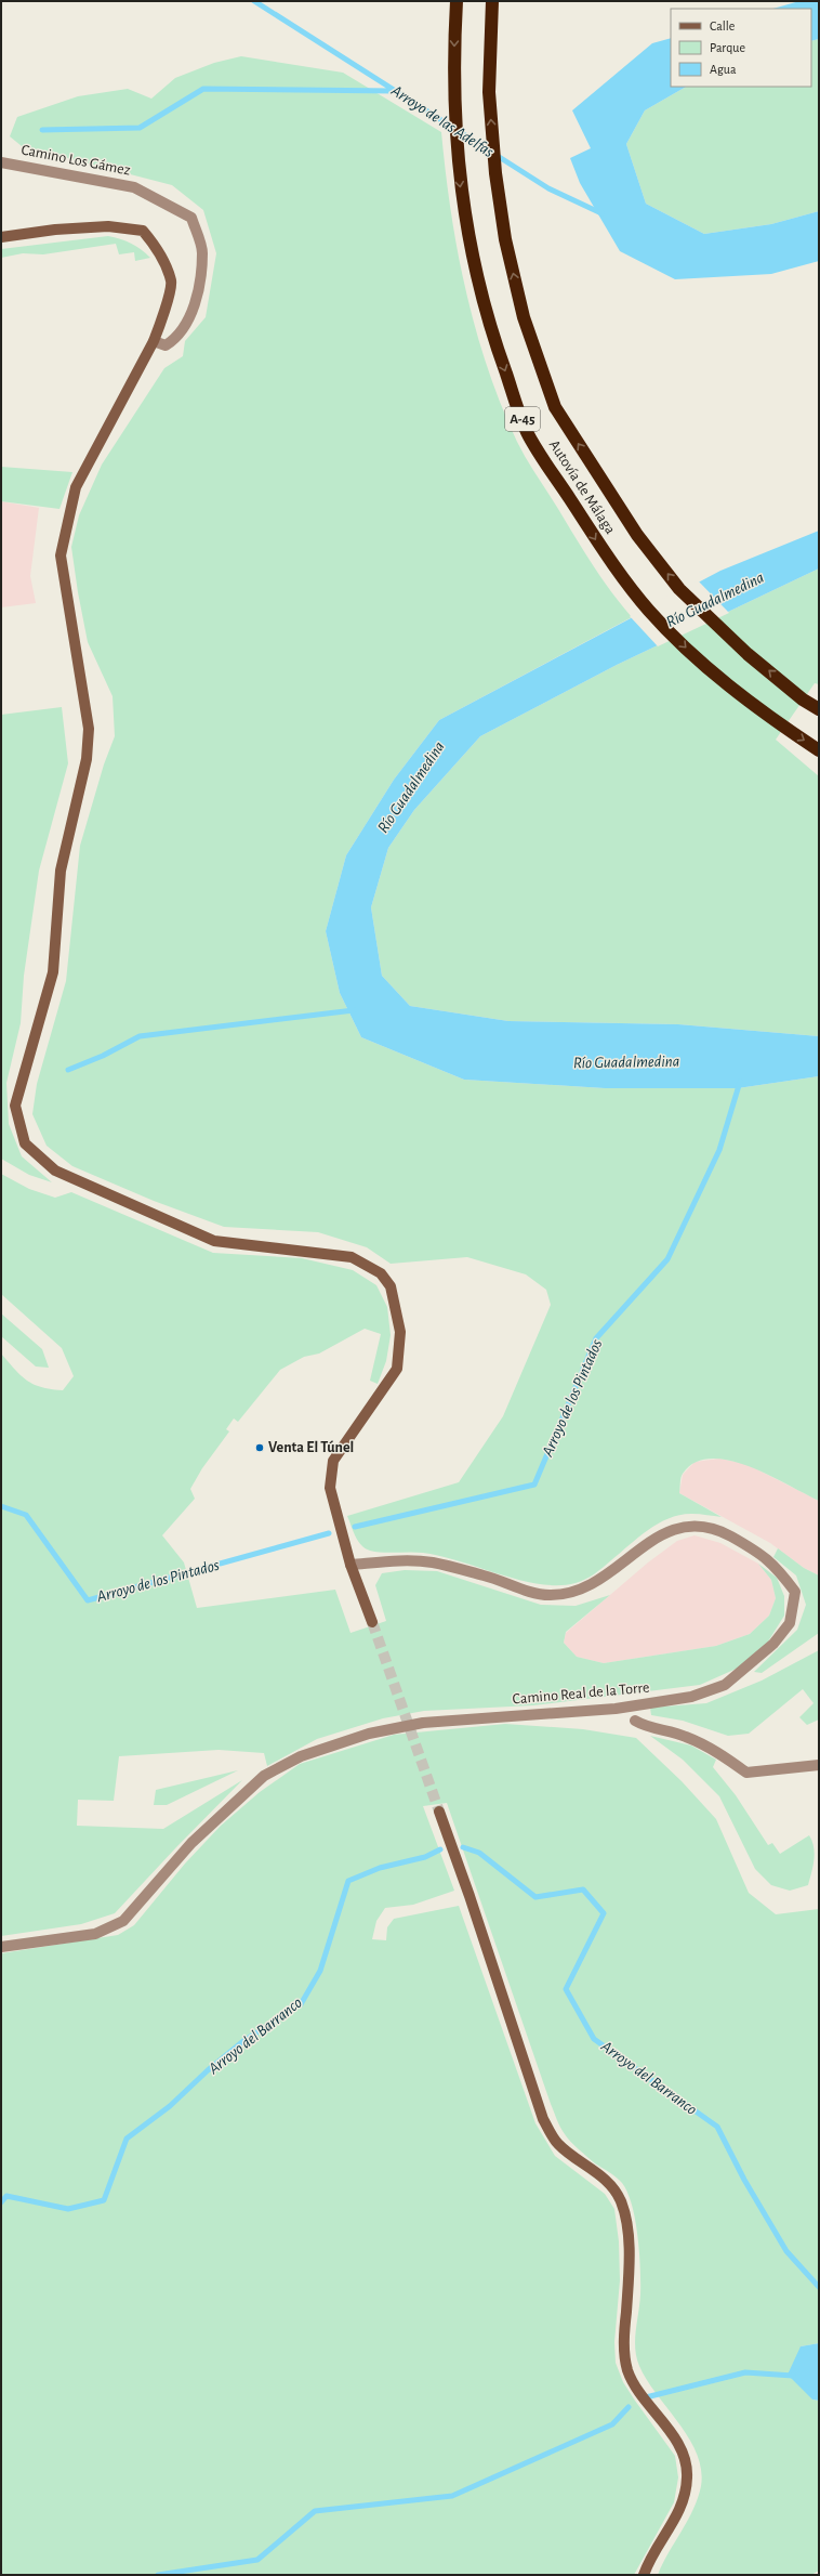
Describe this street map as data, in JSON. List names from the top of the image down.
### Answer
{
  "streets": {
    "highway": ["A-45", "Autovía de Málaga"],
    "street": ["Camino Los Gámez", "Camino Real de la Torre"]
  },
  "water": [
    "Arroyo de las Adelfas",
    "Río Guadalmedina",
    "Arroyo de los Pintados",
    "Arroyo del Barranco"
  ],
  "places": ["Venta El Túnel"],
  "legend": ["Calle", "Parque", "Agua"]
}
